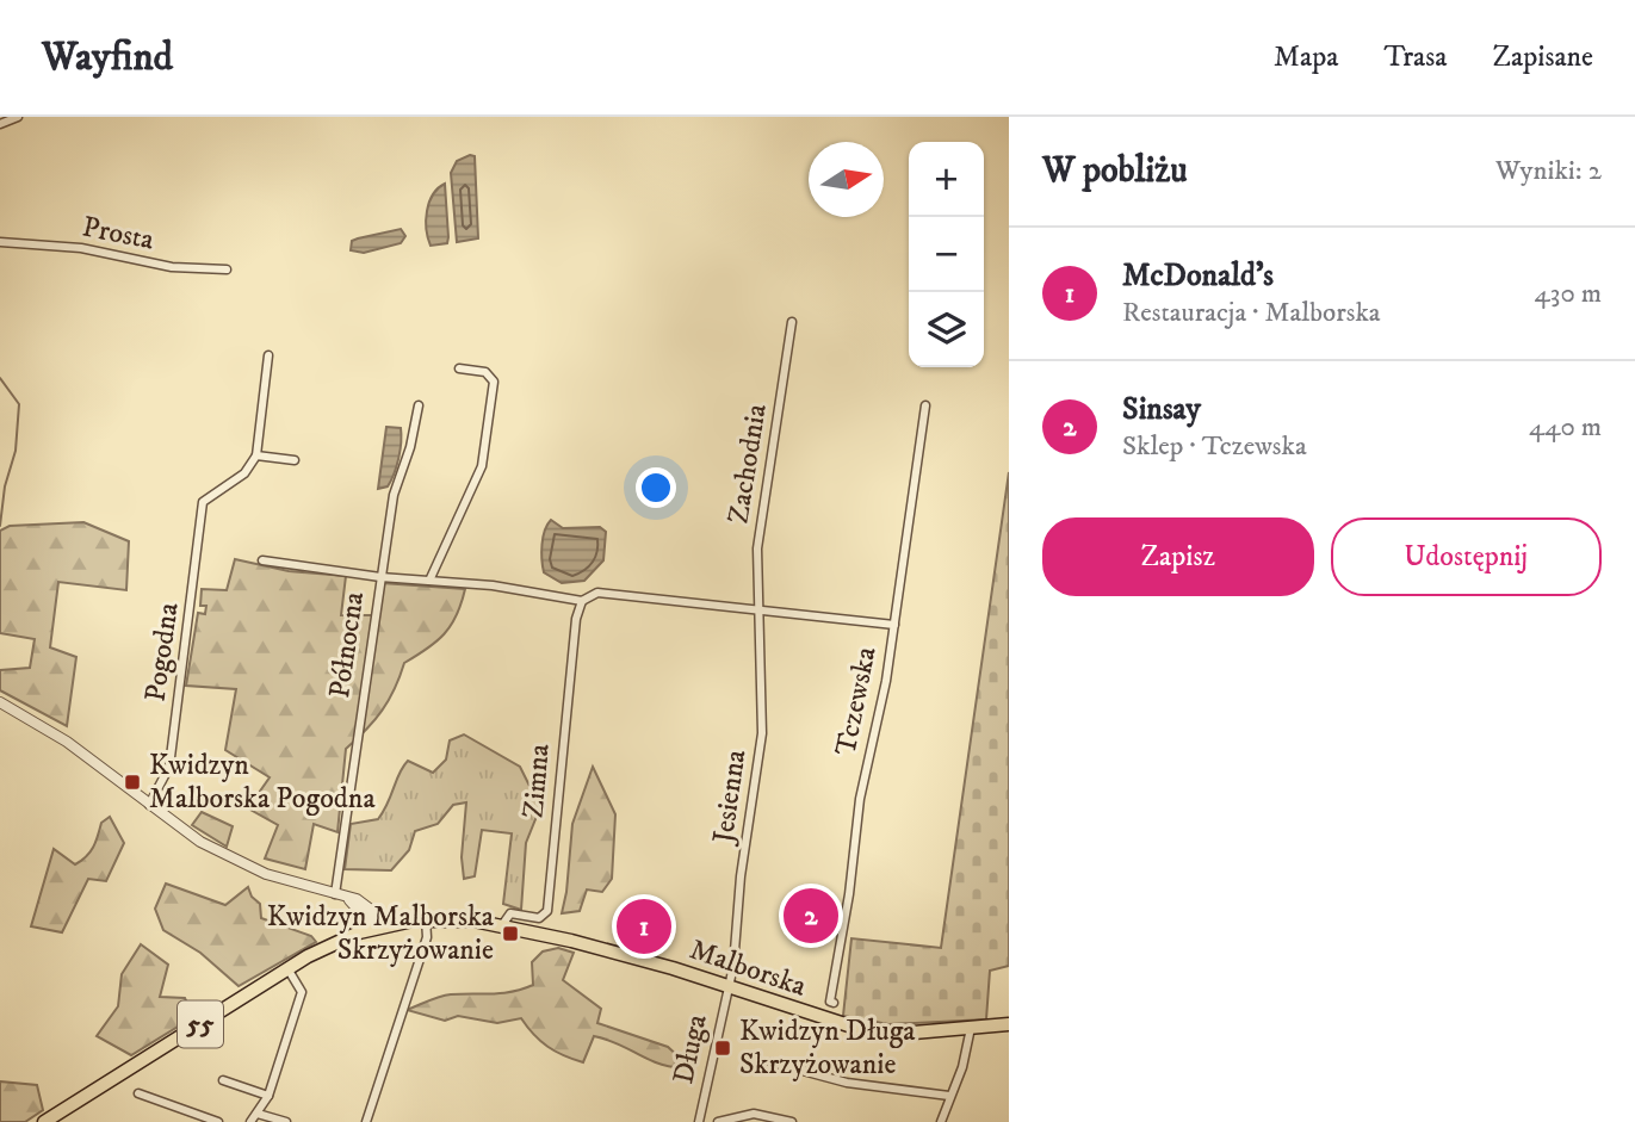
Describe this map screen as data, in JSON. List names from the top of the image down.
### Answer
{
  "streets": {
    "main road": ["Malborska", "55"],
    "street": [
      "Prosta",
      "Zachodnia",
      "Północna",
      "Pogodna",
      "Tczewska",
      "Zimna",
      "Jesienna",
      "Długa"
    ]
  },
  "crossings": [
    ["Zachodnia", "Jesienna"],
    ["Zimna", "Malborska"],
    ["Jesienna", "Malborska"],
    ["Jesienna", "Długa"],
    ["Malborska", "55"],
    ["Malborska", "Długa"]
  ],
  "places": {
    "transit": ["Kwidzyn Malborska Pogodna", "Kwidzyn Malborska Skrzyżowanie", "Kwidzyn Długa Skrzyżowanie"]
  },
  "north": "right",
  "page": {
    "header": "Wayfind",
    "nav": ["Mapa", "Trasa", "Zapisane"],
    "heading": ["W pobliżu", "Wyniki: 2"],
    "map_buttons": ["+", "−"],
    "list": [
      {
        "mark": "1",
        "name": "McDonald's",
        "note": "Restauracja · Malborska",
        "value": "430 m"
      },
      {
        "mark": "2",
        "name": "Sinsay",
        "note": "Sklep · Tczewska",
        "value": "440 m"
      }
    ],
    "buttons": ["Zapisz", "Udostępnij"],
    "pins": ["2", "1"]
  }
}
